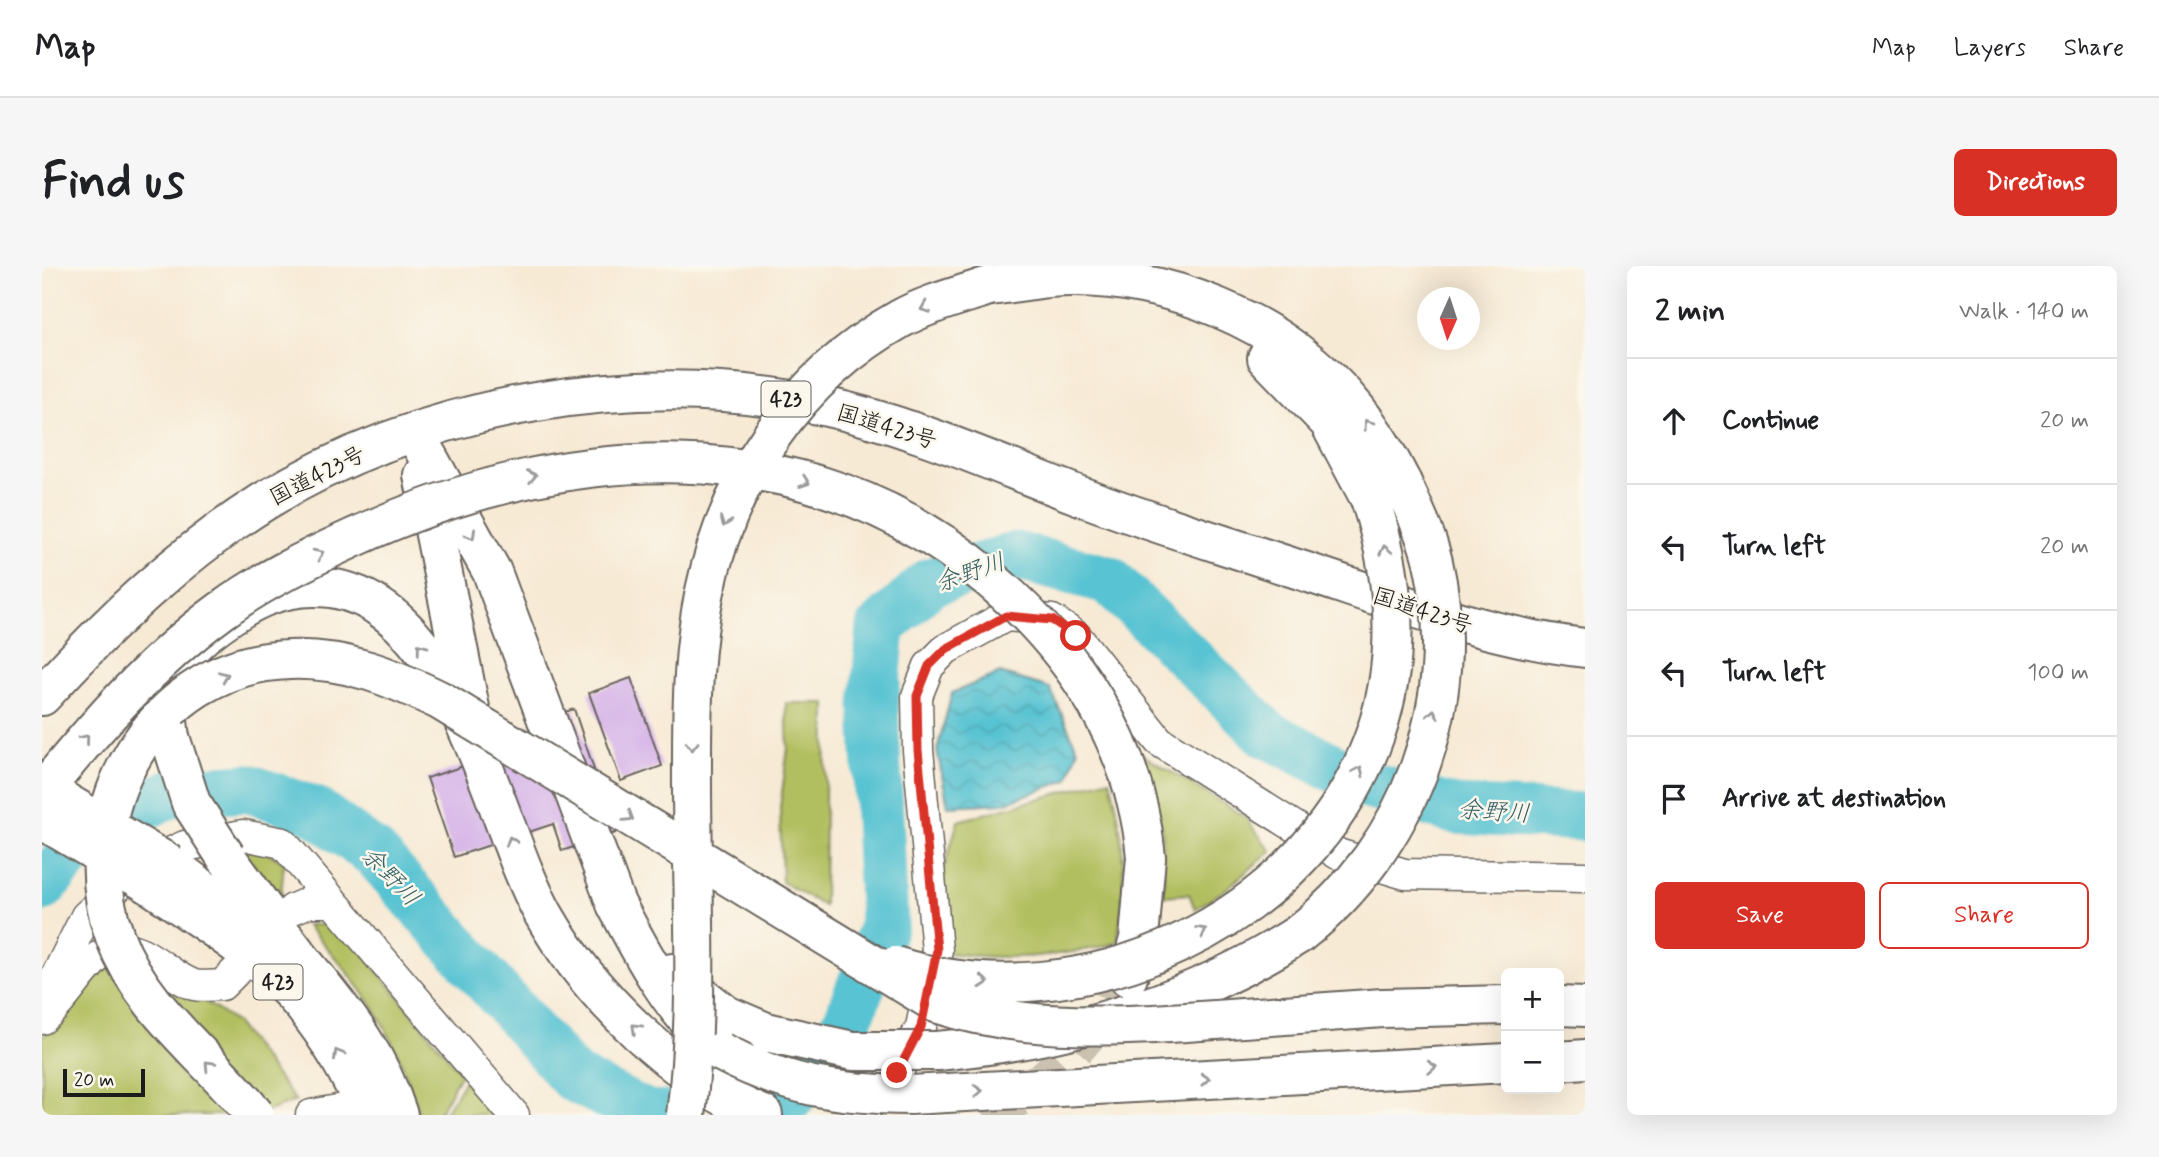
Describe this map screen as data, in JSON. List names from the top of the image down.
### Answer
{
  "streets": {
    "highway": ["423", "国道423号"]
  },
  "water": ["余野川"],
  "scale_bar": "20 m",
  "north": "bottom",
  "page": {
    "header": "Map",
    "nav": ["Map", "Layers", "Share"],
    "buttons": [
      "Directions",
      ["Save", "Share"]
    ],
    "title": "Find us",
    "heading": ["2 min", "Walk · 140 m"],
    "list": [
      ["Continue", "20 m"],
      ["Turn left", "20 m"],
      ["Turn left", "100 m"],
      "Arrive at destination"
    ],
    "map_buttons": ["+", "−"],
    "scale": "20 m"
  }
}
